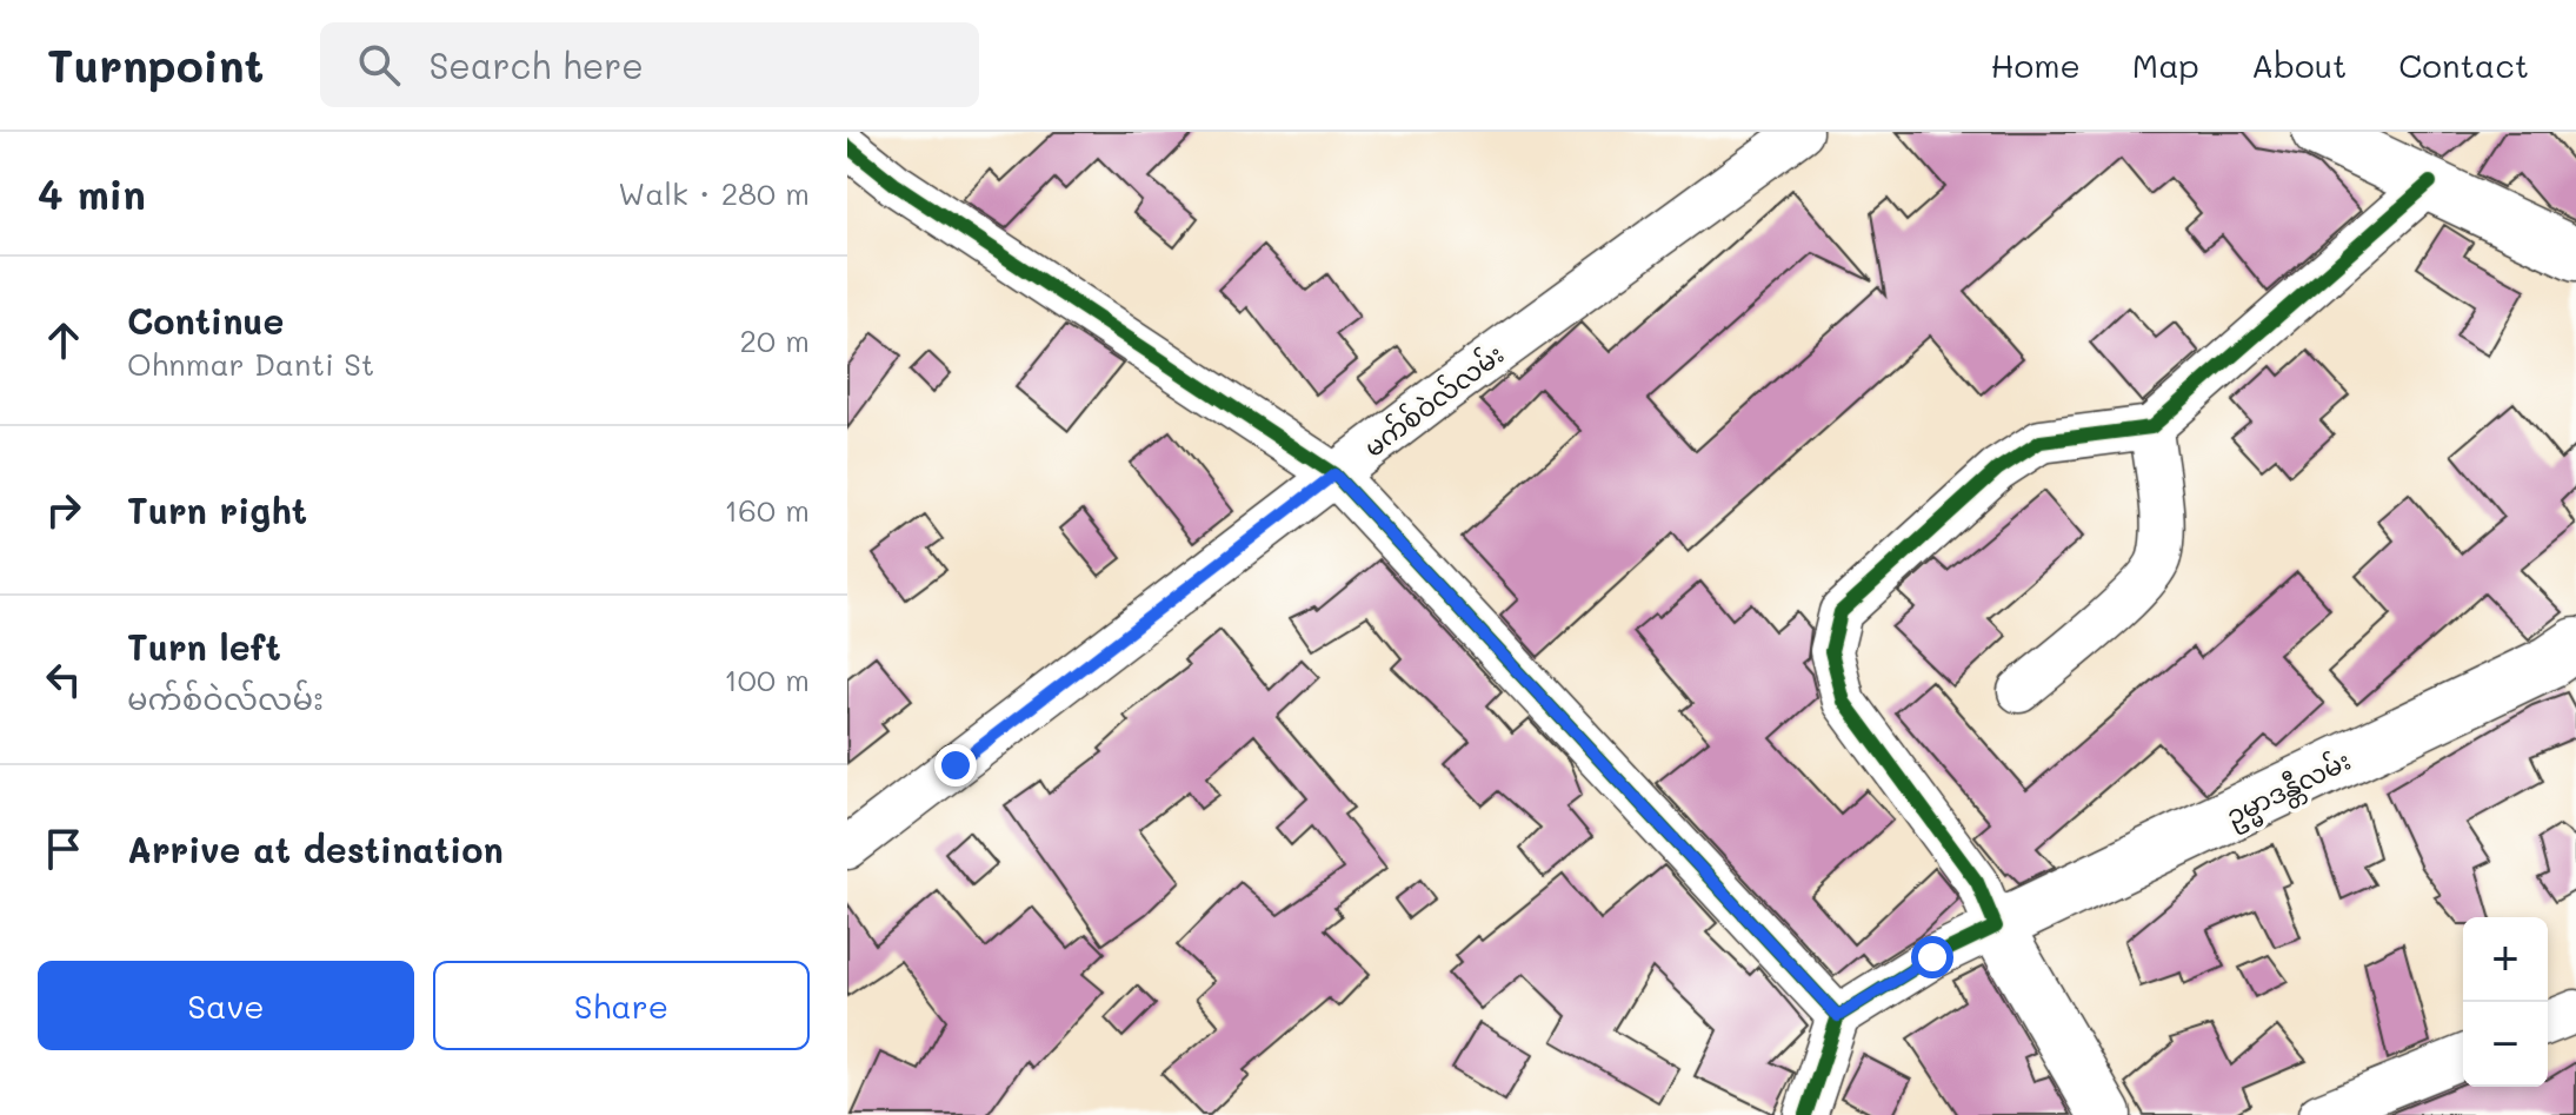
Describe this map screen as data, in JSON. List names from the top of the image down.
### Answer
{
  "streets": {
    "main road": ["ဥမ္မာဒန္တီလမ်း"],
    "street": ["မက်စ်ဝဲလ်လမ်း"]
  },
  "page": {
    "header": "Turnpoint",
    "search": "Search here",
    "nav": [
      "Home",
      "Map",
      "About",
      "Contact"
    ],
    "heading": ["4 min", "Walk · 280 m"],
    "list": [
      ["Continue", "Ohnmar Danti St", "20 m"],
      ["Turn right", "160 m"],
      ["Turn left", "မက်စ်ဝဲလ်လမ်း", "100 m"],
      "Arrive at destination"
    ],
    "map_buttons": ["+", "−"],
    "buttons": ["Save", "Share"]
  }
}
